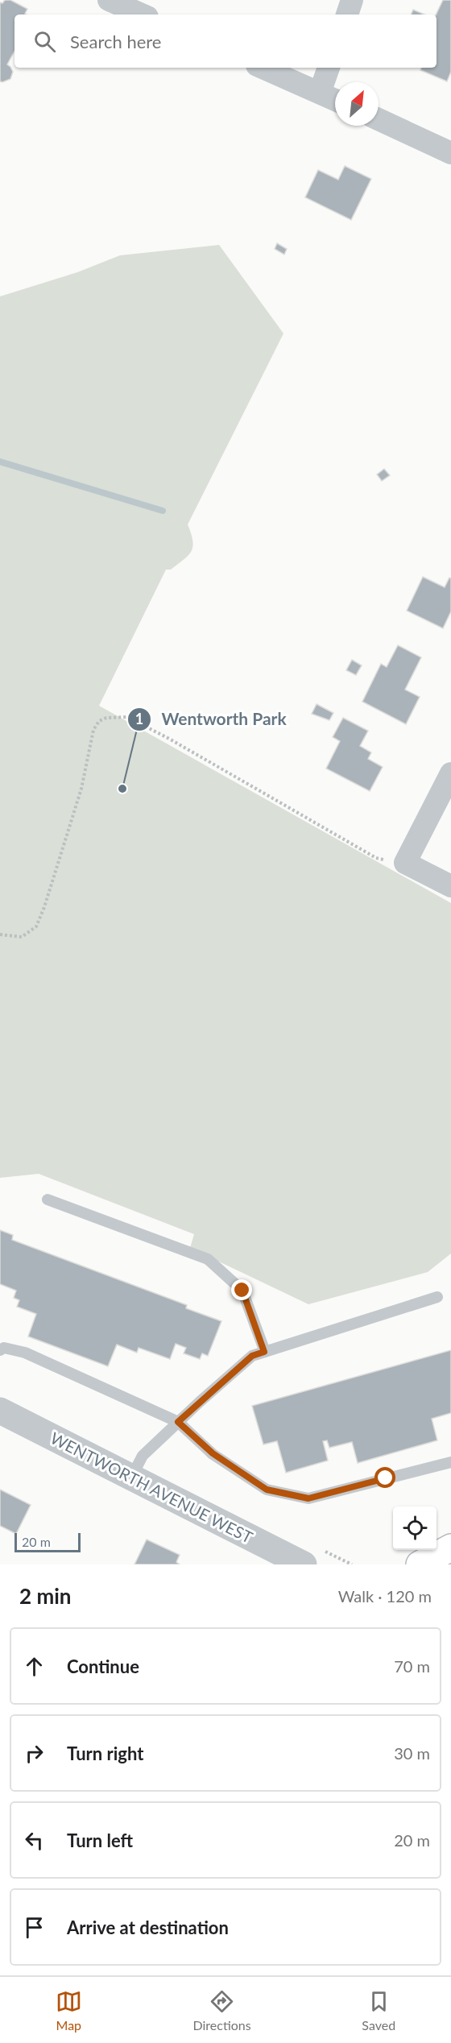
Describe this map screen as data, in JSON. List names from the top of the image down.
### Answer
{
  "streets": {
    "street": ["WENTWORTH AVENUE WEST"]
  },
  "places": ["Wentworth Park"],
  "scale_bar": "20 m",
  "north": "top right",
  "page": {
    "search": "Search here",
    "scale": "20 m",
    "heading": ["2 min", "Walk · 120 m"],
    "list": [
      ["Continue", "70 m"],
      ["Turn right", "30 m"],
      ["Turn left", "20 m"],
      "Arrive at destination"
    ],
    "nav": ["Map", "Directions", "Saved"]
  }
}
